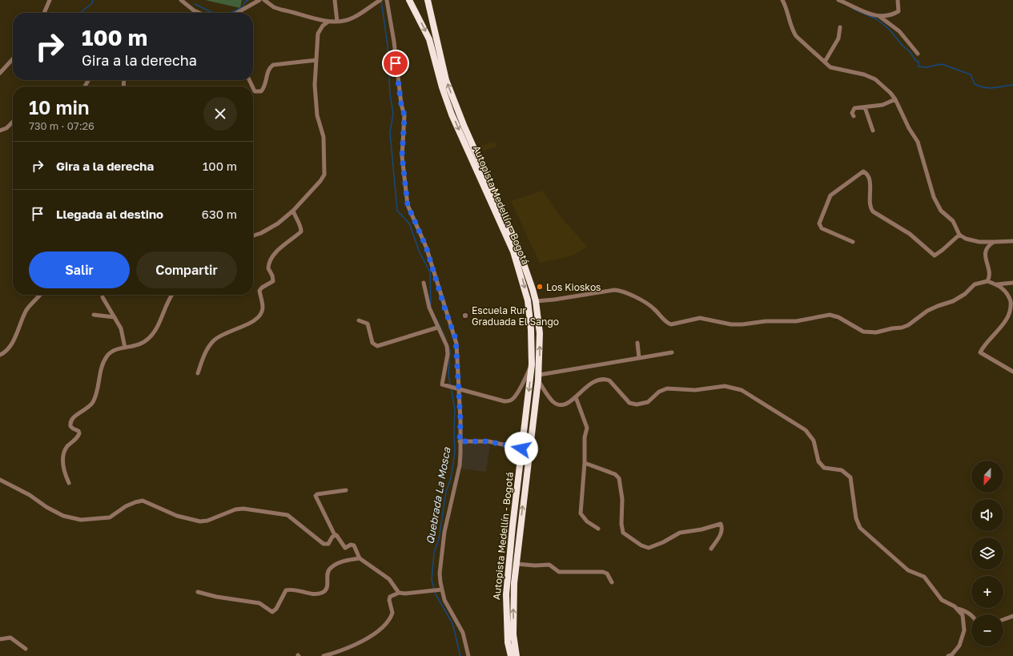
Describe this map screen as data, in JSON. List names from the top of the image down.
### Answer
{
  "streets": {
    "highway": ["Autopista Medellín - Bogotá"]
  },
  "water": ["Quebrada La Mosca"],
  "places": ["Los Kioskos", "Escuela Rur Graduada El Sango"],
  "north": "bottom",
  "page": {
    "turn": ["100 m", "Gira a la derecha"],
    "heading": ["10 min", "730 m · 07:26"],
    "list": [
      {
        "name": "Gira a la derecha",
        "value": "100 m"
      },
      {
        "name": "Llegada al destino",
        "value": "630 m"
      }
    ],
    "buttons": ["Salir", "Compartir"],
    "map_buttons": ["+", "−"]
  }
}
